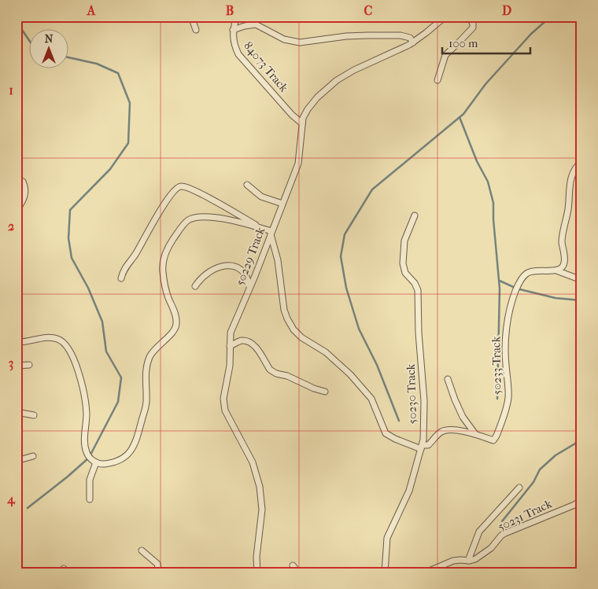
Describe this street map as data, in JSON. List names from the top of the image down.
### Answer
{
  "streets": {
    "street": [
      "84073 Track",
      "50229 Track",
      "50233 Track",
      "50230 Track",
      "50231 Track"
    ]
  },
  "crossings": [
    ["84073 Track", "50229 Track"]
  ],
  "scale_bar": "100 m",
  "north": "top",
  "grid": {
    "columns": [
      "A",
      "B",
      "C",
      "D"
    ],
    "rows": [
      "1",
      "2",
      "3",
      "4"
    ]
  }
}
